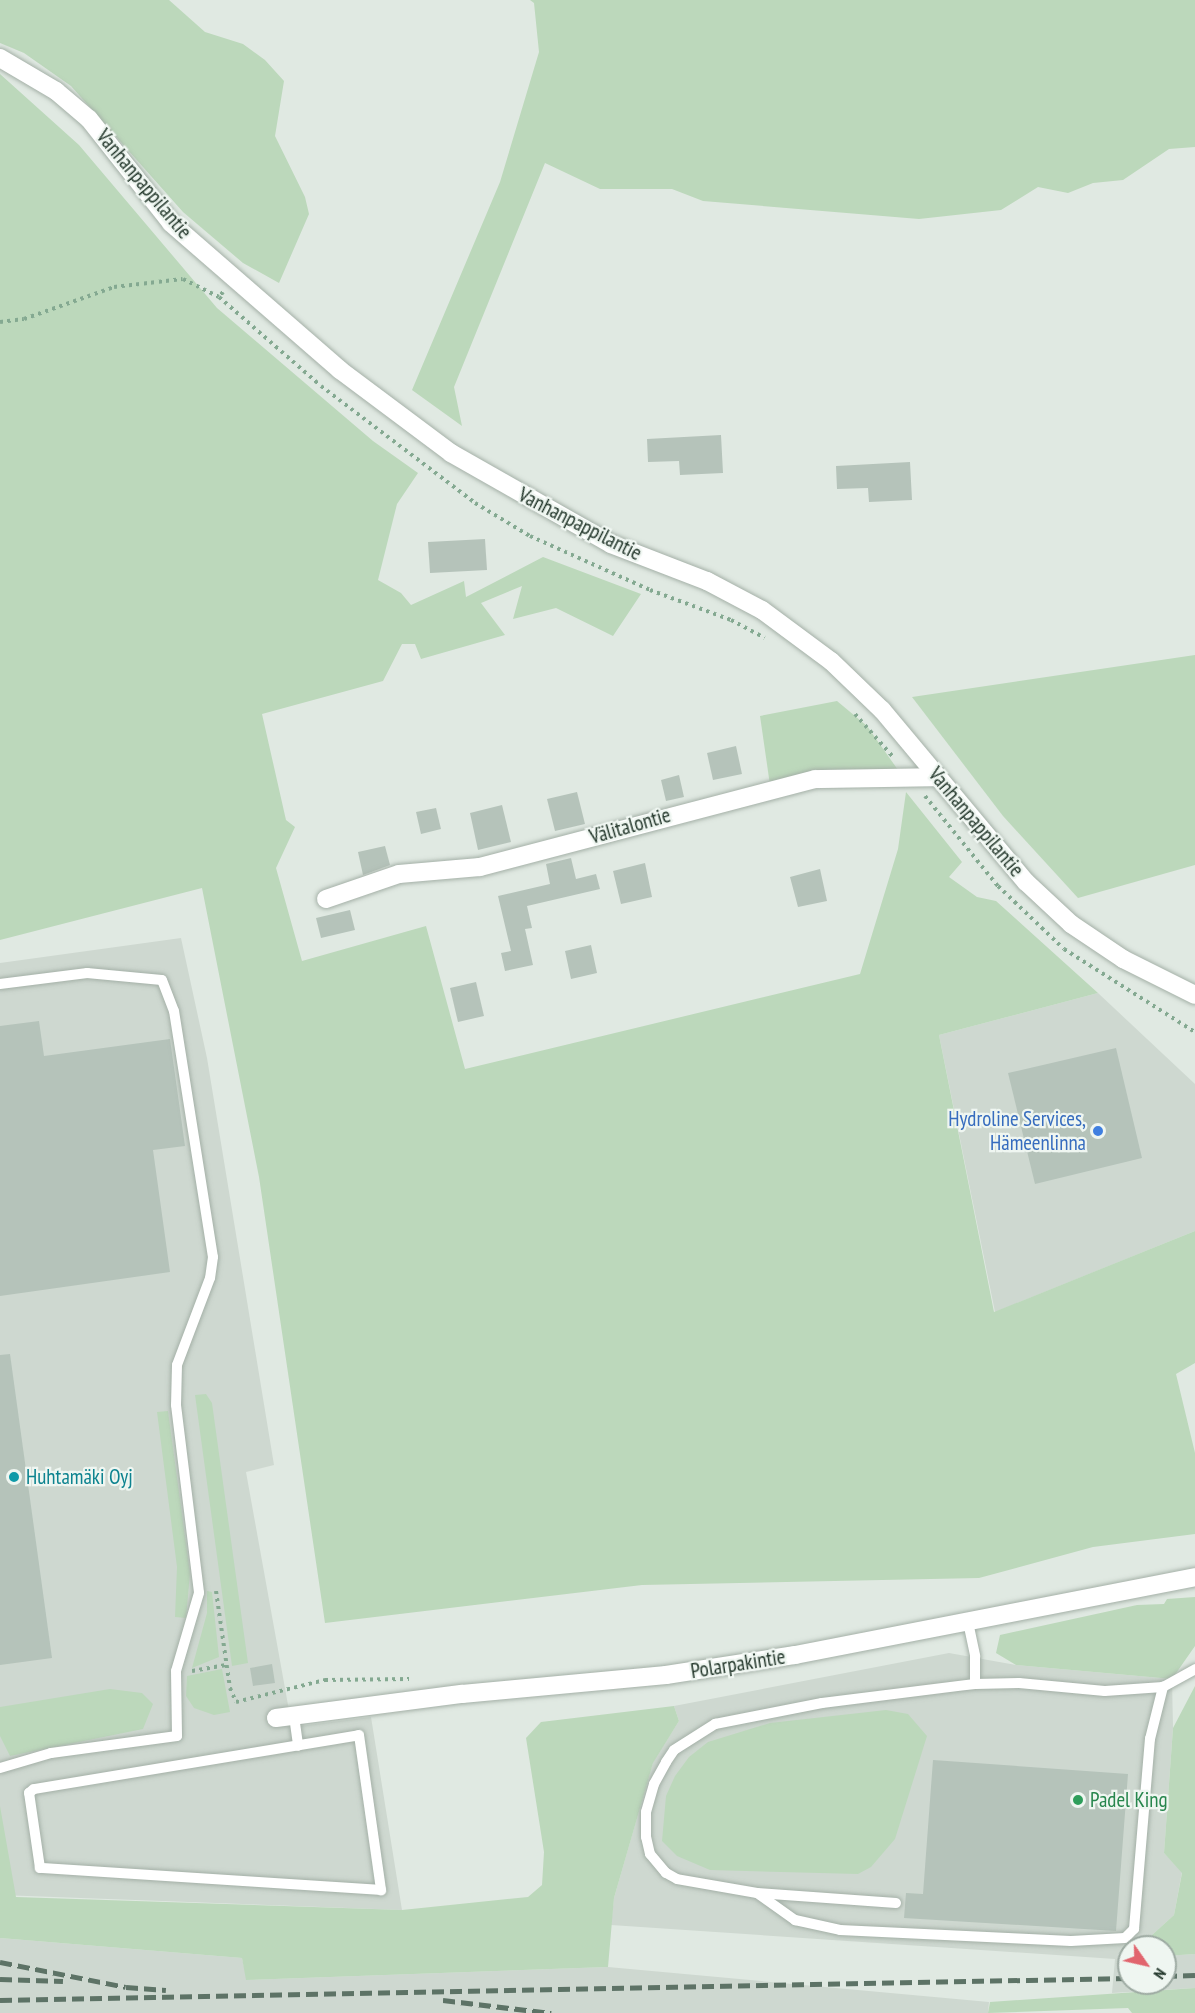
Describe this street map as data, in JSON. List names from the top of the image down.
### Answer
{
  "streets": {
    "street": ["Vanhanpappilantie", "Välitalontie", "Polarpakintie"]
  },
  "crossings": [
    ["Vanhanpappilantie", "Välitalontie"]
  ],
  "places": ["Hydroline Services, Hämeenlinna", "Huhtamäki Oyj", "Padel King"],
  "north": "bottom right"
}
